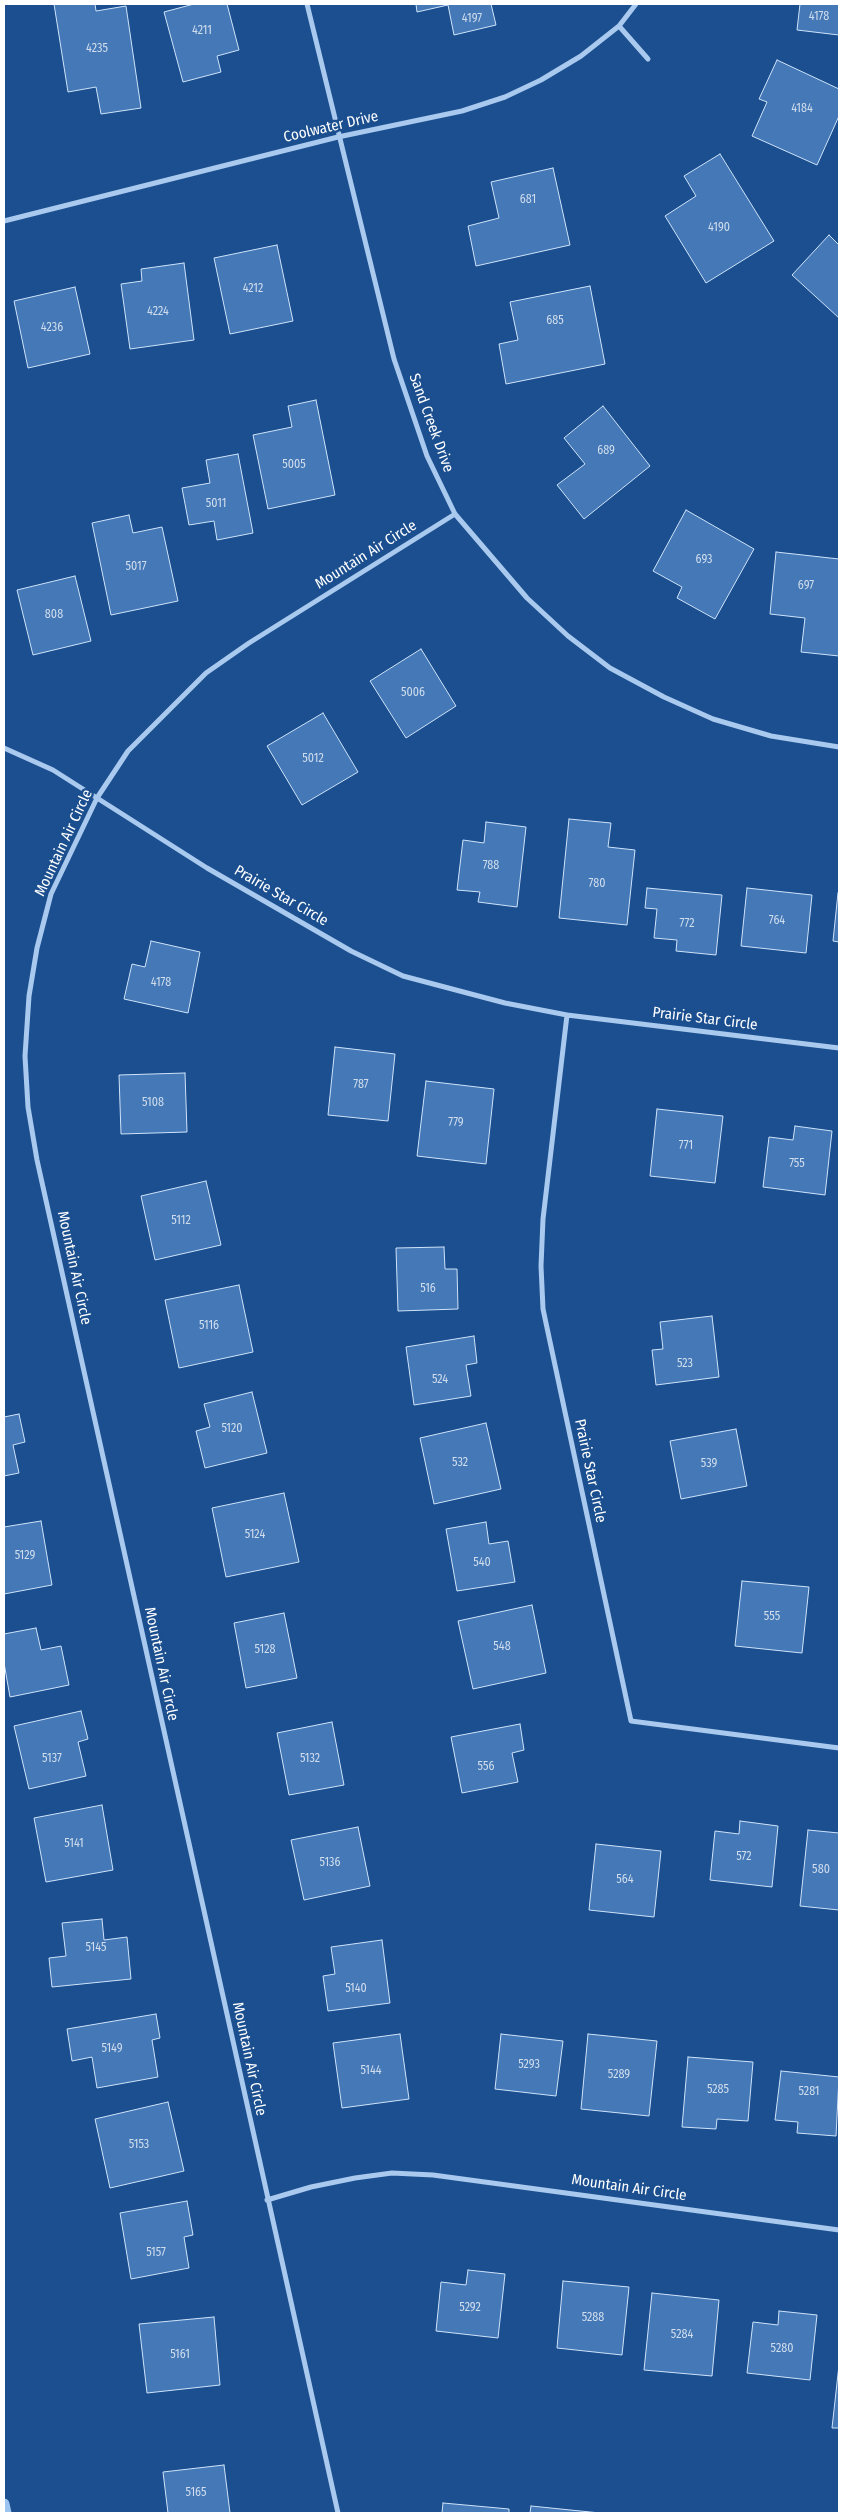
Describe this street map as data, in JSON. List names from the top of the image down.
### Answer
{
  "streets": {
    "street": [
      "Coolwater Drive",
      "Sand Creek Drive",
      "Mountain Air Circle",
      "Prairie Star Circle"
    ]
  },
  "crossings": [
    ["Coolwater Drive", "Sand Creek Drive"],
    ["Sand Creek Drive", "Mountain Air Circle"],
    ["Mountain Air Circle", "Prairie Star Circle"]
  ],
  "house_numbers": [
    "4178",
    "4197",
    "4211",
    "4235",
    "4184",
    "681",
    "4190",
    "4212",
    "4224",
    "685",
    "4236",
    "689",
    "5005",
    "5011",
    "693",
    "5017",
    "697",
    "808",
    "5006",
    "5012",
    "788",
    "780",
    "764",
    "772",
    "4178",
    "787",
    "5108",
    "779",
    "771",
    "755",
    "5112",
    "516",
    "5116",
    "523",
    "524",
    "5120",
    "532",
    "539",
    "5124",
    "5129",
    "540",
    "555",
    "548",
    "5128",
    "5137",
    "5132",
    "556",
    "5141",
    "572",
    "5136",
    "580",
    "564",
    "5145",
    "5140",
    "5149",
    "5293",
    "5144",
    "5289",
    "5285",
    "5281",
    "5153",
    "5157",
    "5292",
    "5288",
    "5284",
    "5280",
    "5161",
    "5165"
  ]
}
